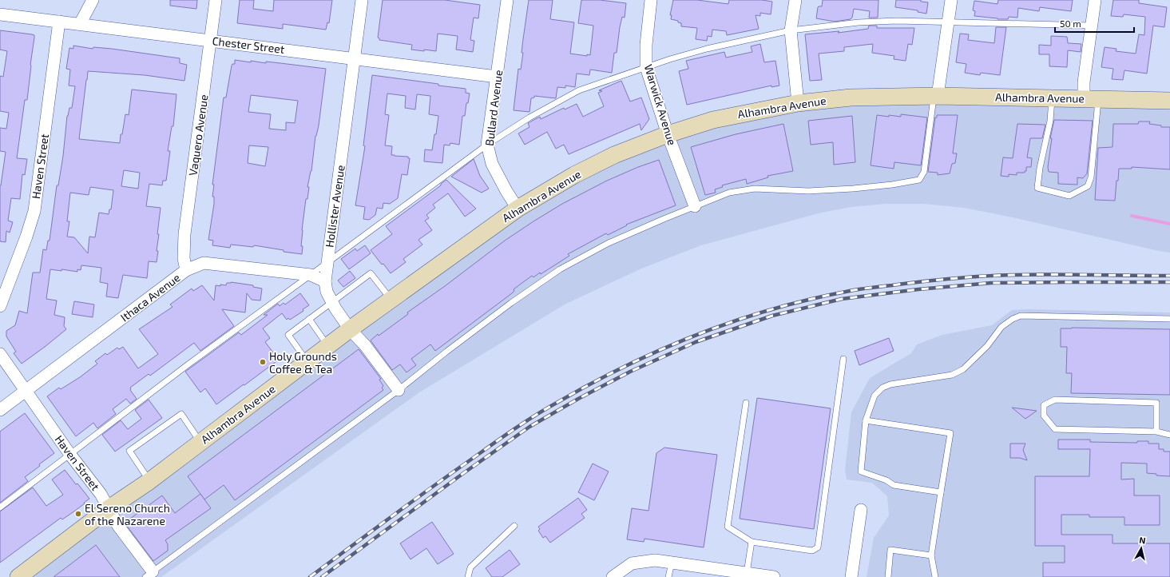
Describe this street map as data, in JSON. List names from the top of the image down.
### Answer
{
  "streets": {
    "main road": ["Alhambra Avenue"],
    "street": [
      "Chester Street",
      "Warwick Avenue",
      "Bullard Avenue",
      "Vaquero Avenue",
      "Haven Street",
      "Hollister Avenue",
      "Ithaca Avenue"
    ]
  },
  "crossings": [
    ["Chester Street", "Bullard Avenue"],
    ["Chester Street", "Vaquero Avenue"],
    ["Chester Street", "Haven Street"],
    ["Chester Street", "Hollister Avenue"],
    ["Alhambra Avenue", "Warwick Avenue"],
    ["Alhambra Avenue", "Bullard Avenue"],
    ["Alhambra Avenue", "Haven Street"],
    ["Alhambra Avenue", "Hollister Avenue"],
    ["Vaquero Avenue", "Ithaca Avenue"],
    ["Haven Street", "Ithaca Avenue"],
    ["Hollister Avenue", "Ithaca Avenue"]
  ],
  "places": ["Holy Grounds Coffee & Tea", "El Sereno Church of the Nazarene"],
  "scale_bar": "50 m",
  "north": "top"
}
